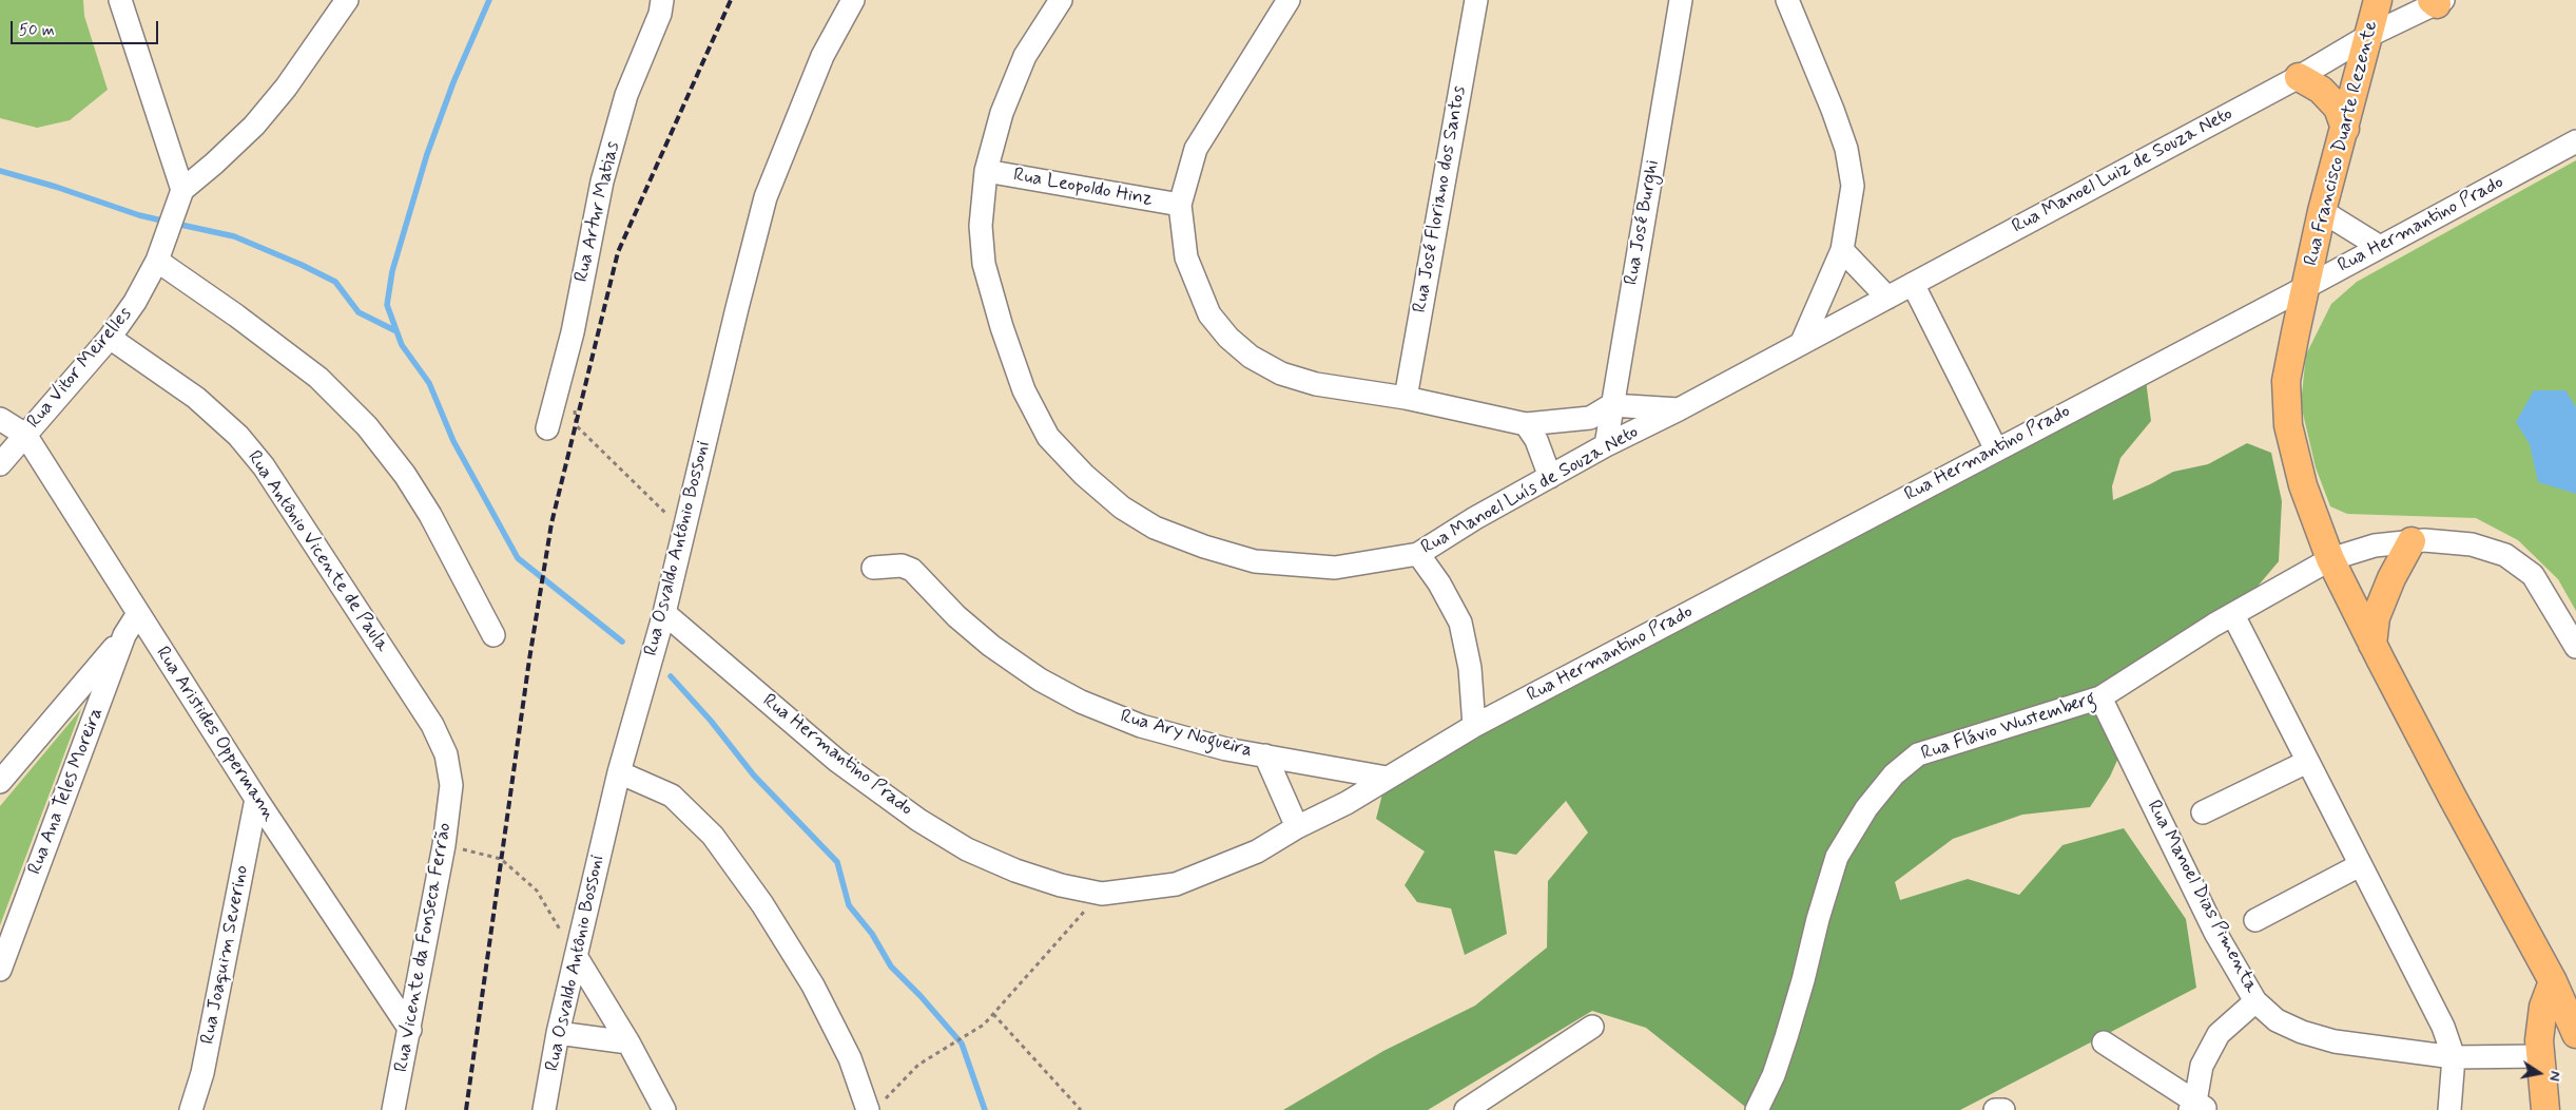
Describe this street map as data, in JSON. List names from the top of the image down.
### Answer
{
  "streets": {
    "main road": ["Rua Francisco Duarte Rezente"],
    "street": [
      "Rua Manoel Luiz de Souza Neto",
      "Rua Leopoldo Hinz",
      "Rua José Floriano dos Santos",
      "Rua Artur Matias",
      "Rua José Burghi",
      "Rua Hermantino Prado",
      "Rua Vitor Meirelles",
      "Rua Manoel Luís de Souza Neto",
      "Rua Osvaldo Antônio Bossoni",
      "Rua Antônio Vicente de Paula",
      "Rua Flávio Wustemberg",
      "Rua Aristides Oppermann",
      "Rua Ary Nogueira",
      "Rua Ana Teles Moreira",
      "Rua Manoel Dias Pimenta",
      "Rua Vicente da Fonseca Ferrão",
      "Rua Joaquim Severino"
    ]
  },
  "crossings": [
    ["Rua Francisco Duarte Rezente", "Rua Manoel Luiz de Souza Neto"],
    ["Rua Francisco Duarte Rezente", "Rua Hermantino Prado"],
    ["Rua Francisco Duarte Rezente", "Rua Flávio Wustemberg"],
    ["Rua Francisco Duarte Rezente", "Rua Manoel Dias Pimenta"],
    ["Rua Manoel Luiz de Souza Neto", "Rua Manoel Luís de Souza Neto"],
    ["Rua Leopoldo Hinz", "Rua Manoel Luís de Souza Neto"],
    ["Rua José Burghi", "Rua Manoel Luís de Souza Neto"],
    ["Rua Hermantino Prado", "Rua Osvaldo Antônio Bossoni"],
    ["Rua Hermantino Prado", "Rua Ary Nogueira"],
    ["Rua Vitor Meirelles", "Rua Antônio Vicente de Paula"],
    ["Rua Vitor Meirelles", "Rua Aristides Oppermann"],
    ["Rua Antônio Vicente de Paula", "Rua Vicente da Fonseca Ferrão"],
    ["Rua Flávio Wustemberg", "Rua Manoel Dias Pimenta"],
    ["Rua Aristides Oppermann", "Rua Ana Teles Moreira"],
    ["Rua Aristides Oppermann", "Rua Vicente da Fonseca Ferrão"],
    ["Rua Aristides Oppermann", "Rua Joaquim Severino"]
  ],
  "scale_bar": "50 m",
  "north": "right"
}
